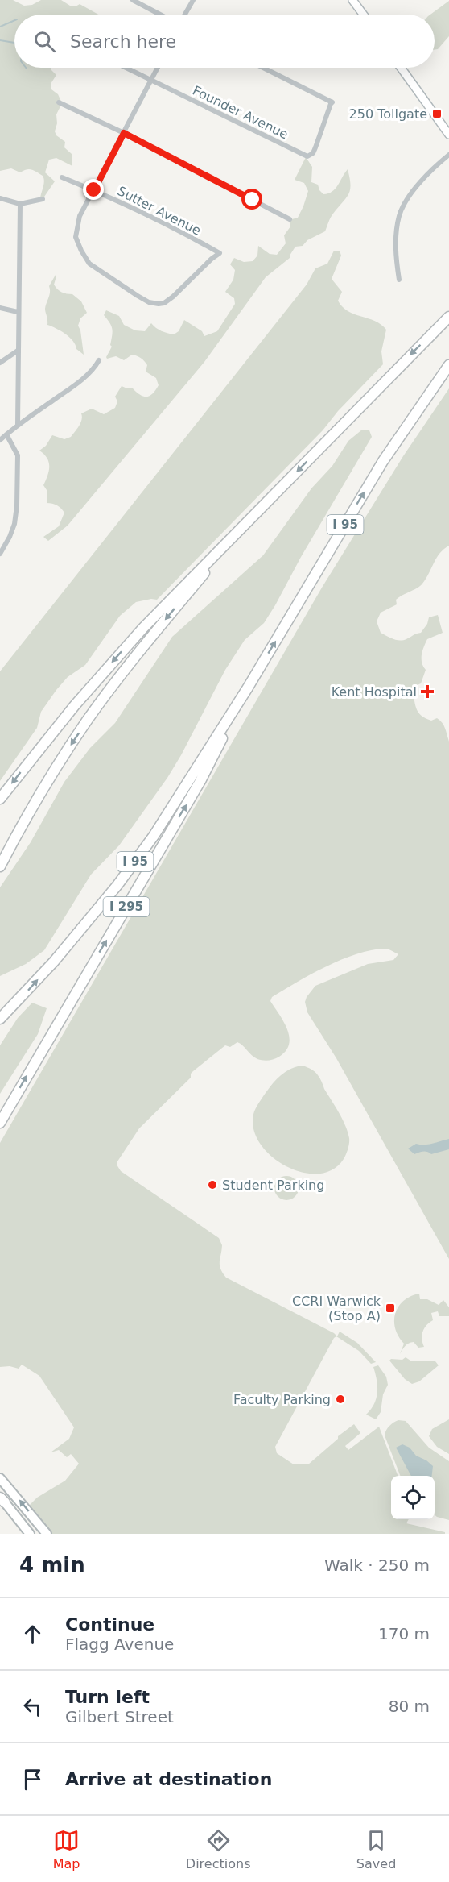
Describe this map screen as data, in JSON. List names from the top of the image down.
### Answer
{
  "streets": {
    "highway": ["I 95", "I 295"],
    "street": ["Founder Avenue", "Sutter Avenue"]
  },
  "crossings": [
    ["I 95", "I 295"]
  ],
  "places": {
    "transit": ["250 Tollgate", "CCRI Warwick (Stop A)"],
    "health": ["Kent Hospital"],
    "other": ["Student Parking", "Faculty Parking"]
  },
  "page": {
    "search": "Search here",
    "heading": ["4 min", "Walk · 250 m"],
    "list": [
      ["Continue", "Flagg Avenue", "170 m"],
      ["Turn left", "Gilbert Street", "80 m"],
      "Arrive at destination"
    ],
    "nav": ["Map", "Directions", "Saved"]
  }
}
